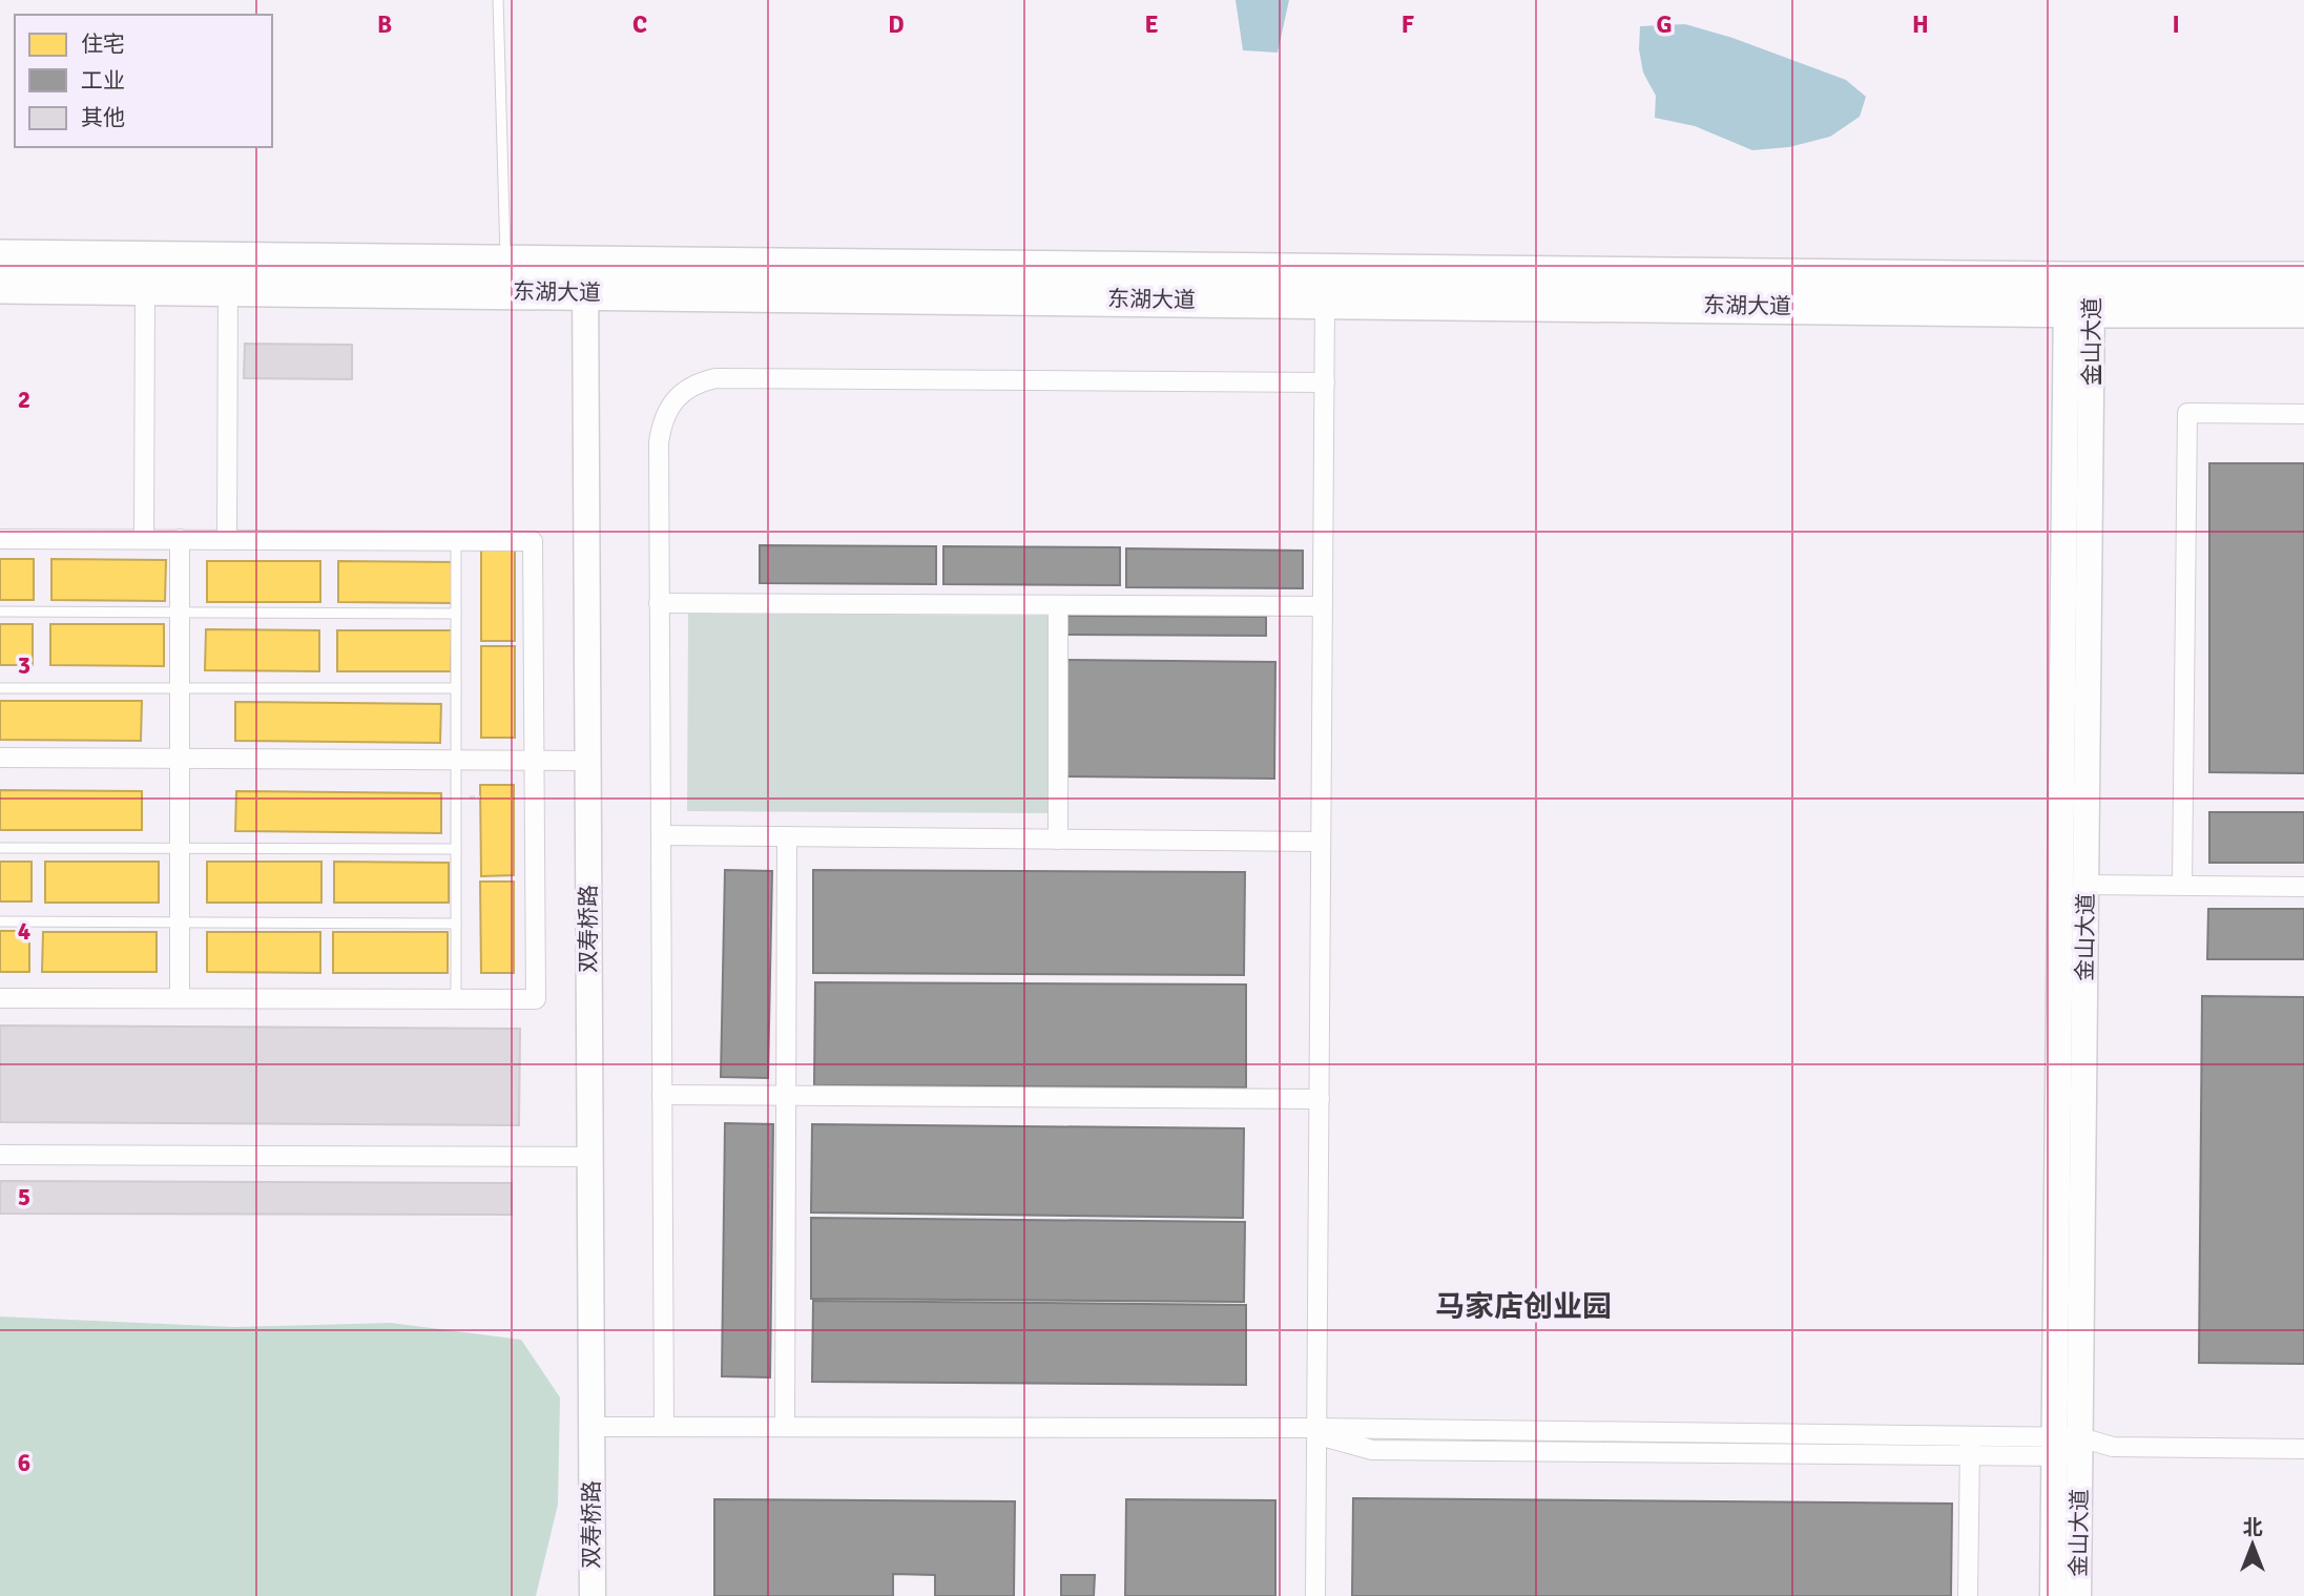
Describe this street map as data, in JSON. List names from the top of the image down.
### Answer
{
  "streets": {
    "highway": ["东湖大道"],
    "street": ["金山大道", "双寿桥路"]
  },
  "crossings": [
    ["东湖大道", "金山大道"],
    ["东湖大道", "双寿桥路"]
  ],
  "districts": ["马家店创业园"],
  "legend": ["住宅", "工业", "其他"],
  "north": "top",
  "grid": {
    "columns": [
      "B",
      "C",
      "D",
      "E",
      "F",
      "G",
      "H",
      "I"
    ],
    "rows": [
      "2",
      "3",
      "4",
      "5",
      "6"
    ]
  }
}
